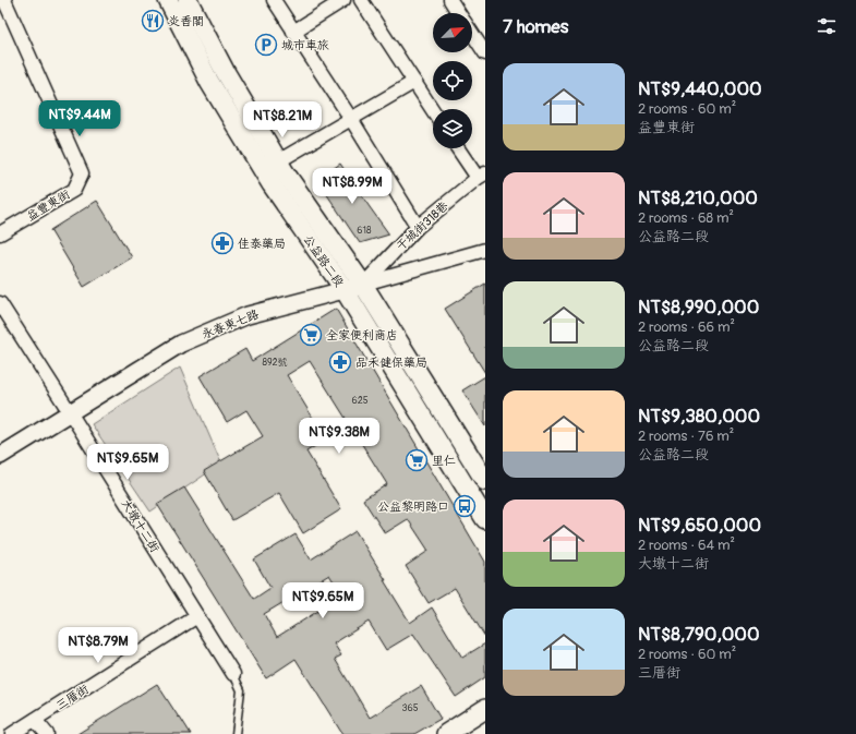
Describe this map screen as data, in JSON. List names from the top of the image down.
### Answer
{
  "streets": {
    "main road": ["公益路二段"],
    "street": [
      "益豐東街",
      "干城街318巷",
      "永春東七路",
      "大墩十二街",
      "三厝街"
    ]
  },
  "crossings": [
    ["干城街318巷", "公益路二段"],
    ["干城街318巷", "永春東七路"],
    ["公益路二段", "永春東七路"],
    ["永春東七路", "大墩十二街"],
    ["大墩十二街", "三厝街"]
  ],
  "places": {
    "restaurant": ["炎香閣"],
    "parking": ["城市車旅"],
    "pharmacy": ["佳泰藥局", "品禾健保藥局"],
    "supermarket": ["全家便利商店", "里仁"],
    "bus stop": ["公益黎明路口"]
  },
  "house_numbers": [
    "618",
    "892號",
    "625",
    "365"
  ],
  "north": "top right",
  "page": {
    "heading": "7 homes",
    "list": [
      {
        "name": "NT$9,440,000",
        "note": "2 rooms · 60 m² · 益豐東街"
      },
      {
        "name": "NT$8,210,000",
        "note": "2 rooms · 68 m² · 公益路二段"
      },
      {
        "name": "NT$8,990,000",
        "note": "2 rooms · 66 m² · 公益路二段"
      },
      {
        "name": "NT$9,380,000",
        "note": "2 rooms · 76 m² · 公益路二段"
      },
      {
        "name": "NT$9,650,000",
        "note": "2 rooms · 64 m² · 大墩十二街"
      },
      {
        "name": "NT$8,790,000",
        "note": "2 rooms · 60 m² · 三厝街"
      }
    ],
    "price": [
      "NT$9.44M",
      "NT$8.21M",
      "NT$8.99M",
      "NT$9.38M",
      "NT$9.65M",
      "NT$9.65M",
      "NT$8.79M"
    ]
  }
}
